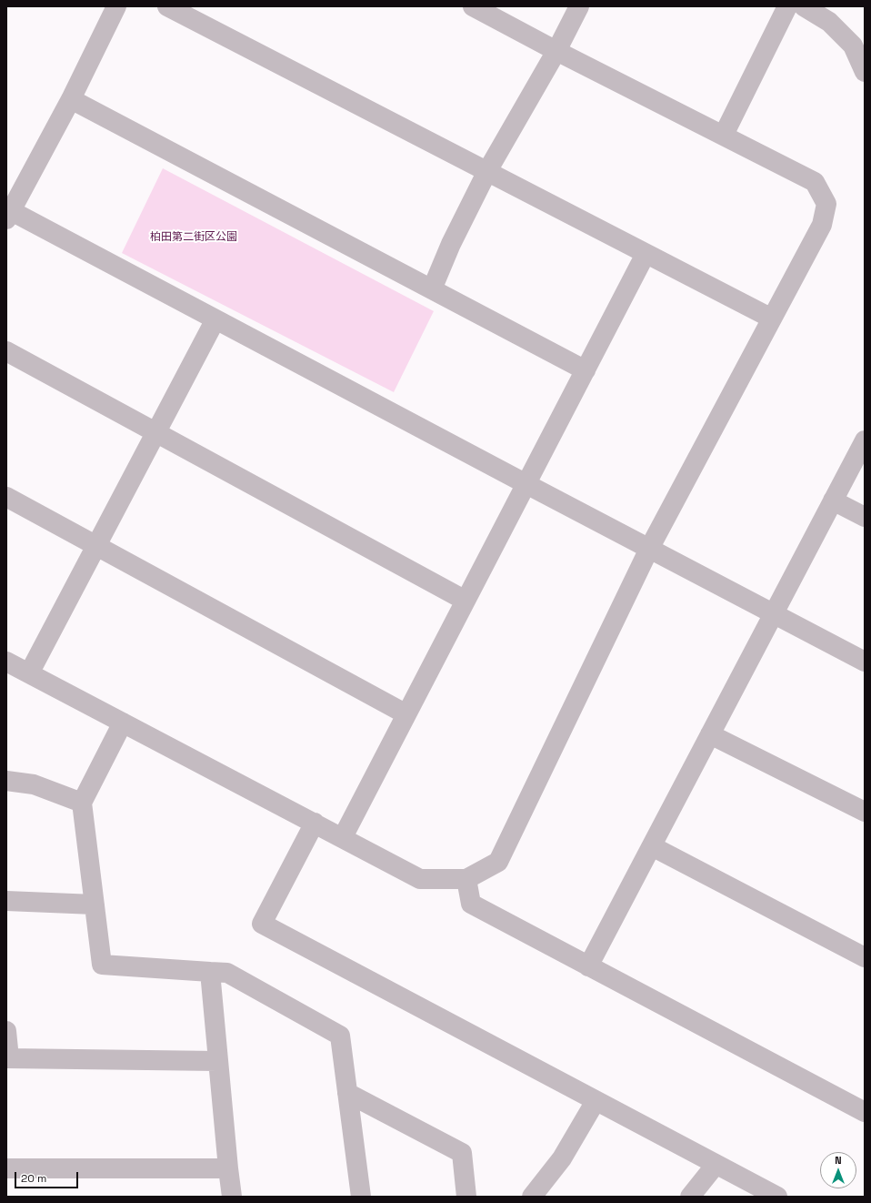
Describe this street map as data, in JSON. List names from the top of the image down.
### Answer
{
  "parks": ["柏田第二街区公園"],
  "scale_bar": "20 m",
  "north": "top"
}
